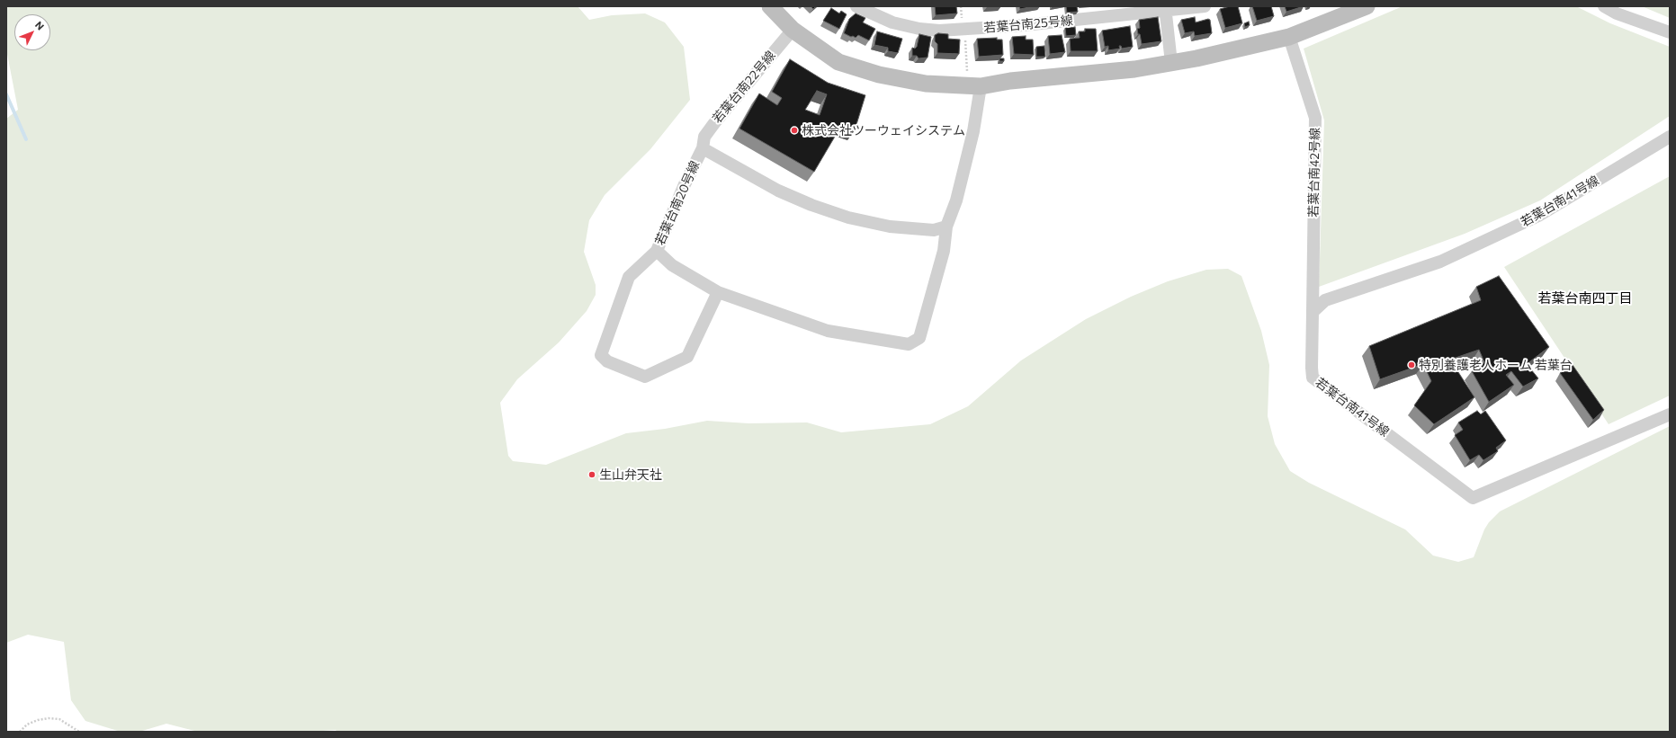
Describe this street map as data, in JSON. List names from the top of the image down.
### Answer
{
  "streets": {
    "street": [
      "若葉台南25号線",
      "若葉台南22号線",
      "若葉台南42号線",
      "若葉台南41号線",
      "若葉台南20号線"
    ]
  },
  "crossings": [
    ["若葉台南22号線", "若葉台南20号線"],
    ["若葉台南42号線", "若葉台南41号線"]
  ],
  "districts": ["若葉台南四丁目"],
  "places": ["株式会社ツーウェイシステム", "特別養護老人ホーム 若葉台", "生山弁天社"],
  "north": "top right"
}
